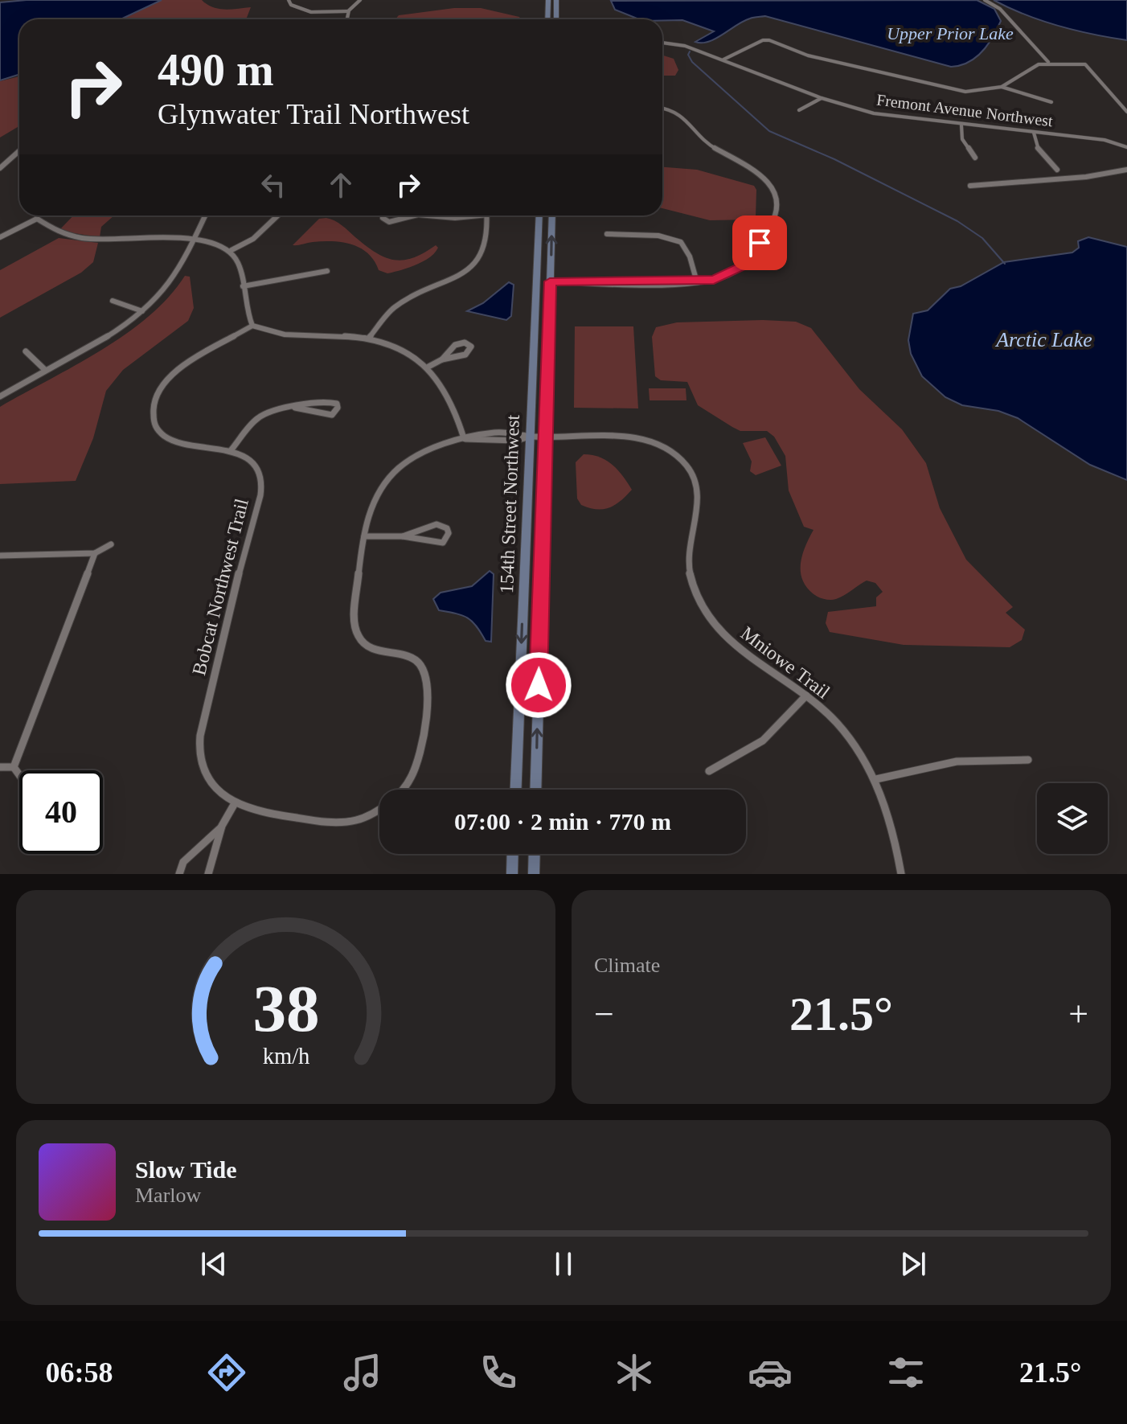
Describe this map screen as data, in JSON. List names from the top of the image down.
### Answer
{
  "streets": {
    "street": [
      "Fremont Avenue Northwest",
      "154th Street Northwest",
      "Bobcat Northwest Trail",
      "Mniowe Trail"
    ]
  },
  "crossings": [
    ["154th Street Northwest", "Bobcat Northwest Trail"],
    ["154th Street Northwest", "Mniowe Trail"],
    ["Bobcat Northwest Trail", "Mniowe Trail"]
  ],
  "water": ["Upper Prior Lake", "Arctic Lake"],
  "page": {
    "turn": ["490 m", "Glynwater Trail Northwest"],
    "limit": "40",
    "trip": "07:00 · 2 min · 770 m",
    "tile": "Climate",
    "heat": ["−", "21.5°", "+"],
    "song": ["Slow Tide", "Marlow"],
    "tabs": ["06:58", "21.5°"],
    "gauge": ["38", "km/h"]
  }
}
